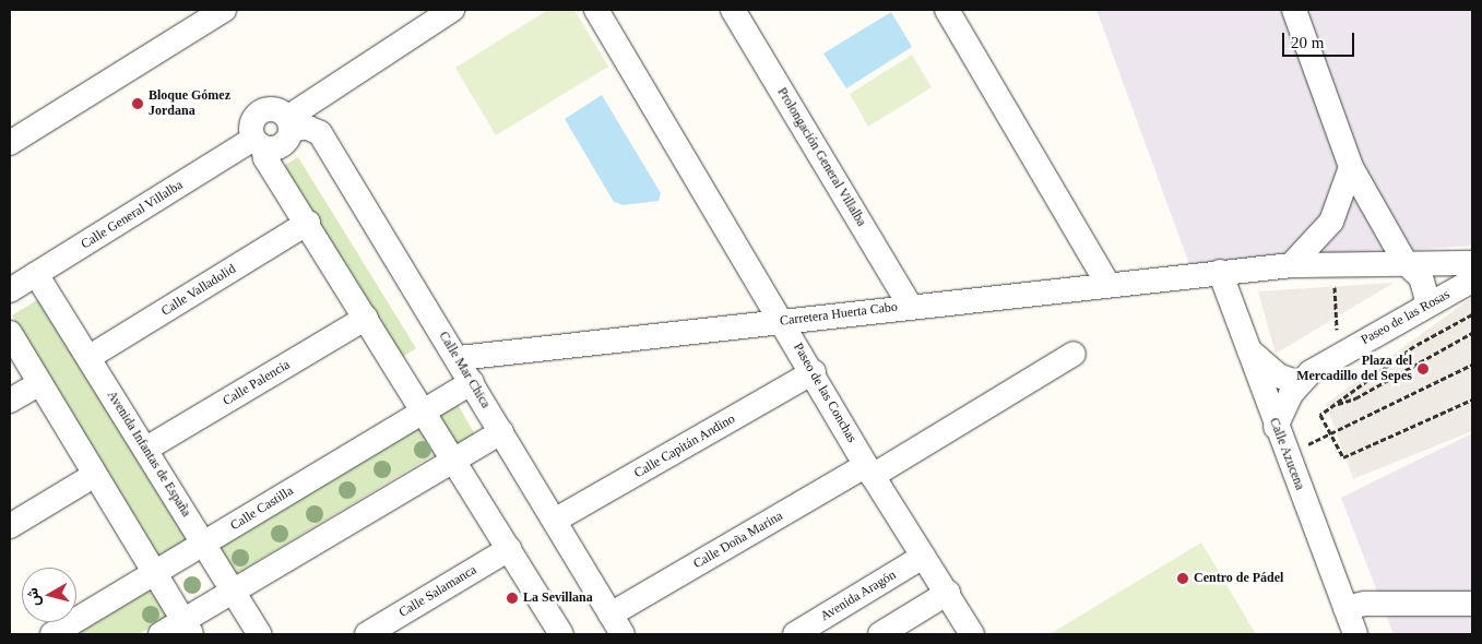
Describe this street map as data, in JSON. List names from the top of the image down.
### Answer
{
  "streets": {
    "street": [
      "Prolongación General Villalba",
      "Calle General Villalba",
      "Calle Valladolid",
      "Carretera Huerta Cabo",
      "Paseo de las Rosas",
      "Calle Mar Chica",
      "Calle Palencia",
      "Paseo de las Conchas",
      "Calle Capitán Andino",
      "Avenida Infantas de España",
      "Calle Azucena",
      "Calle Castilla",
      "Calle Doña Marina",
      "Calle Salamanca",
      "Avenida Aragón"
    ]
  },
  "crossings": [
    ["Prolongación General Villalba", "Carretera Huerta Cabo"],
    ["Calle General Villalba", "Calle Mar Chica"],
    ["Calle General Villalba", "Avenida Infantas de España"],
    ["Calle Valladolid", "Avenida Infantas de España"],
    ["Carretera Huerta Cabo", "Calle Mar Chica"],
    ["Carretera Huerta Cabo", "Paseo de las Conchas"],
    ["Carretera Huerta Cabo", "Calle Azucena"],
    ["Paseo de las Rosas", "Calle Azucena"],
    ["Calle Mar Chica", "Calle Capitán Andino"],
    ["Calle Mar Chica", "Calle Castilla"],
    ["Calle Mar Chica", "Calle Doña Marina"],
    ["Calle Palencia", "Avenida Infantas de España"],
    ["Paseo de las Conchas", "Calle Capitán Andino"],
    ["Paseo de las Conchas", "Calle Doña Marina"],
    ["Paseo de las Conchas", "Avenida Aragón"],
    ["Avenida Infantas de España", "Calle Castilla"]
  ],
  "places": [
    "Bloque Gómez Jordana",
    "Plaza del Mercadillo del Sepes",
    "Centro de Pádel",
    "La Sevillana"
  ],
  "scale_bar": "20 m",
  "north": "left"
}
